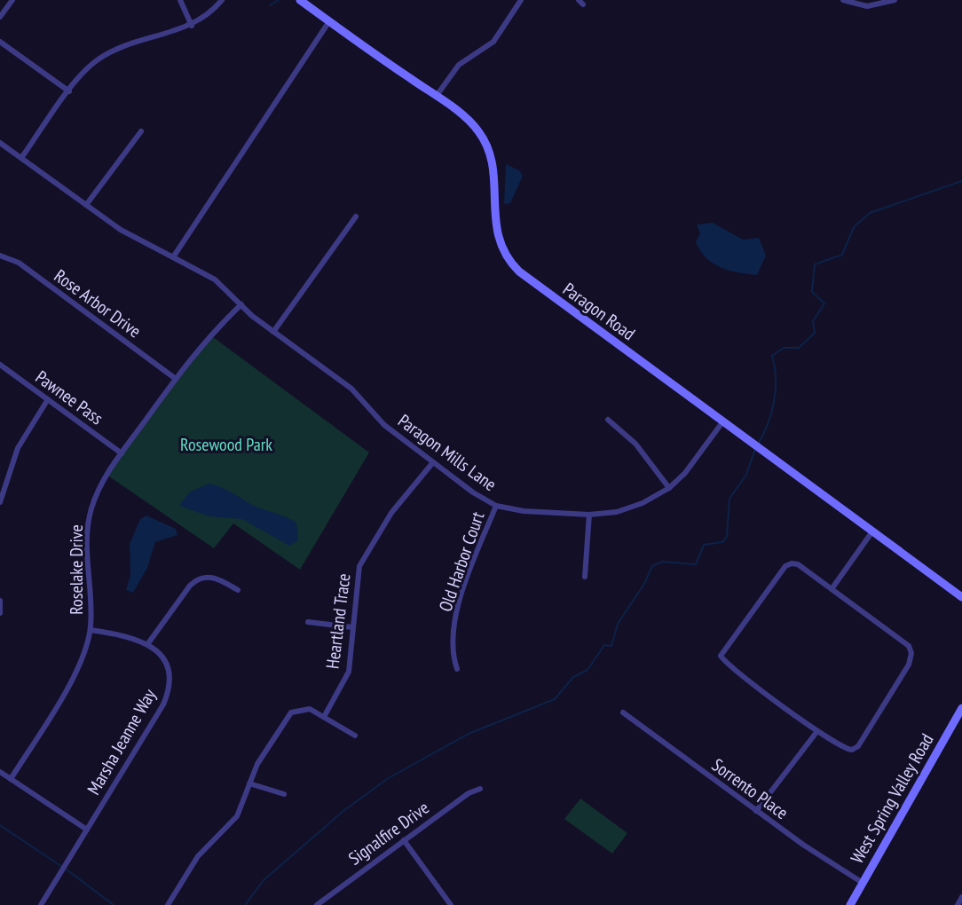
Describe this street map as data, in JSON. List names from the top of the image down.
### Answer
{
  "streets": {
    "street": [
      "Rose Arbor Drive",
      "Paragon Road",
      "Pawnee Pass",
      "Paragon Mills Lane",
      "Old Harbor Court",
      "Roselake Drive",
      "Heartland Trace",
      "Marsha Jeanne Way",
      "Sorrento Place",
      "West Spring Valley Road",
      "Signalfire Drive"
    ]
  },
  "crossings": [
    ["Rose Arbor Drive", "Roselake Drive"],
    ["Paragon Road", "Paragon Mills Lane"],
    ["Pawnee Pass", "Roselake Drive"],
    ["Paragon Mills Lane", "Old Harbor Court"],
    ["Paragon Mills Lane", "Roselake Drive"],
    ["Paragon Mills Lane", "Heartland Trace"],
    ["Sorrento Place", "West Spring Valley Road"]
  ],
  "parks": ["Rosewood Park"]
}
